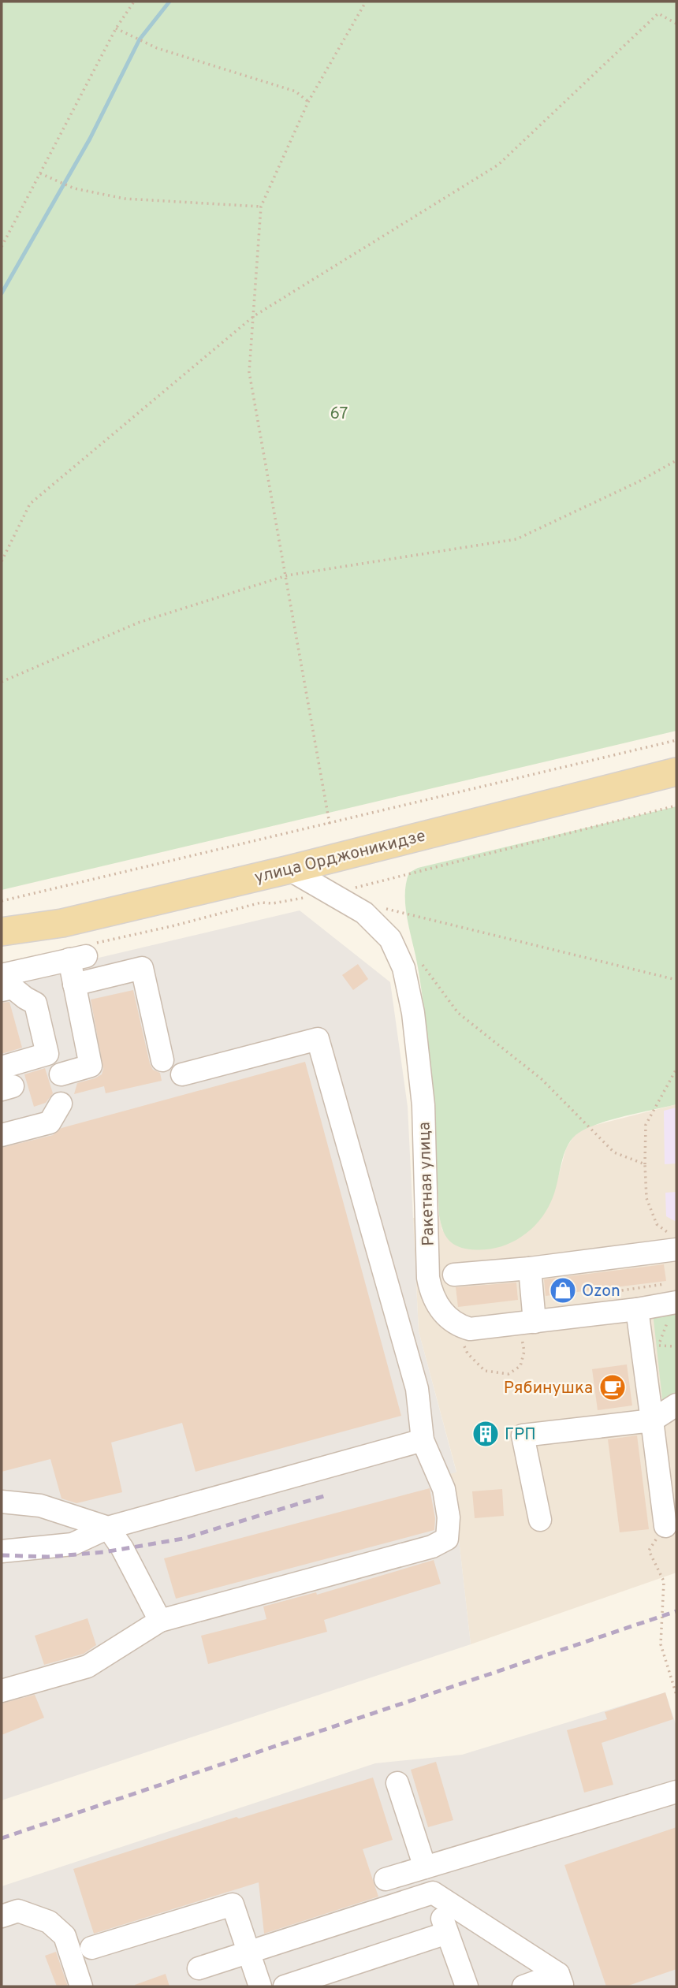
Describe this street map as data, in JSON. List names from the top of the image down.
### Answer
{
  "streets": {
    "main road": ["улица Орджоникидзе"],
    "street": ["Ракетная улица"]
  },
  "crossings": [
    ["улица Орджоникидзе", "Ракетная улица"]
  ],
  "parks": ["67"],
  "places": {
    "shop": ["Ozon"],
    "cafe": ["Рябинушка"],
    "building": ["ГРП"]
  }
}
